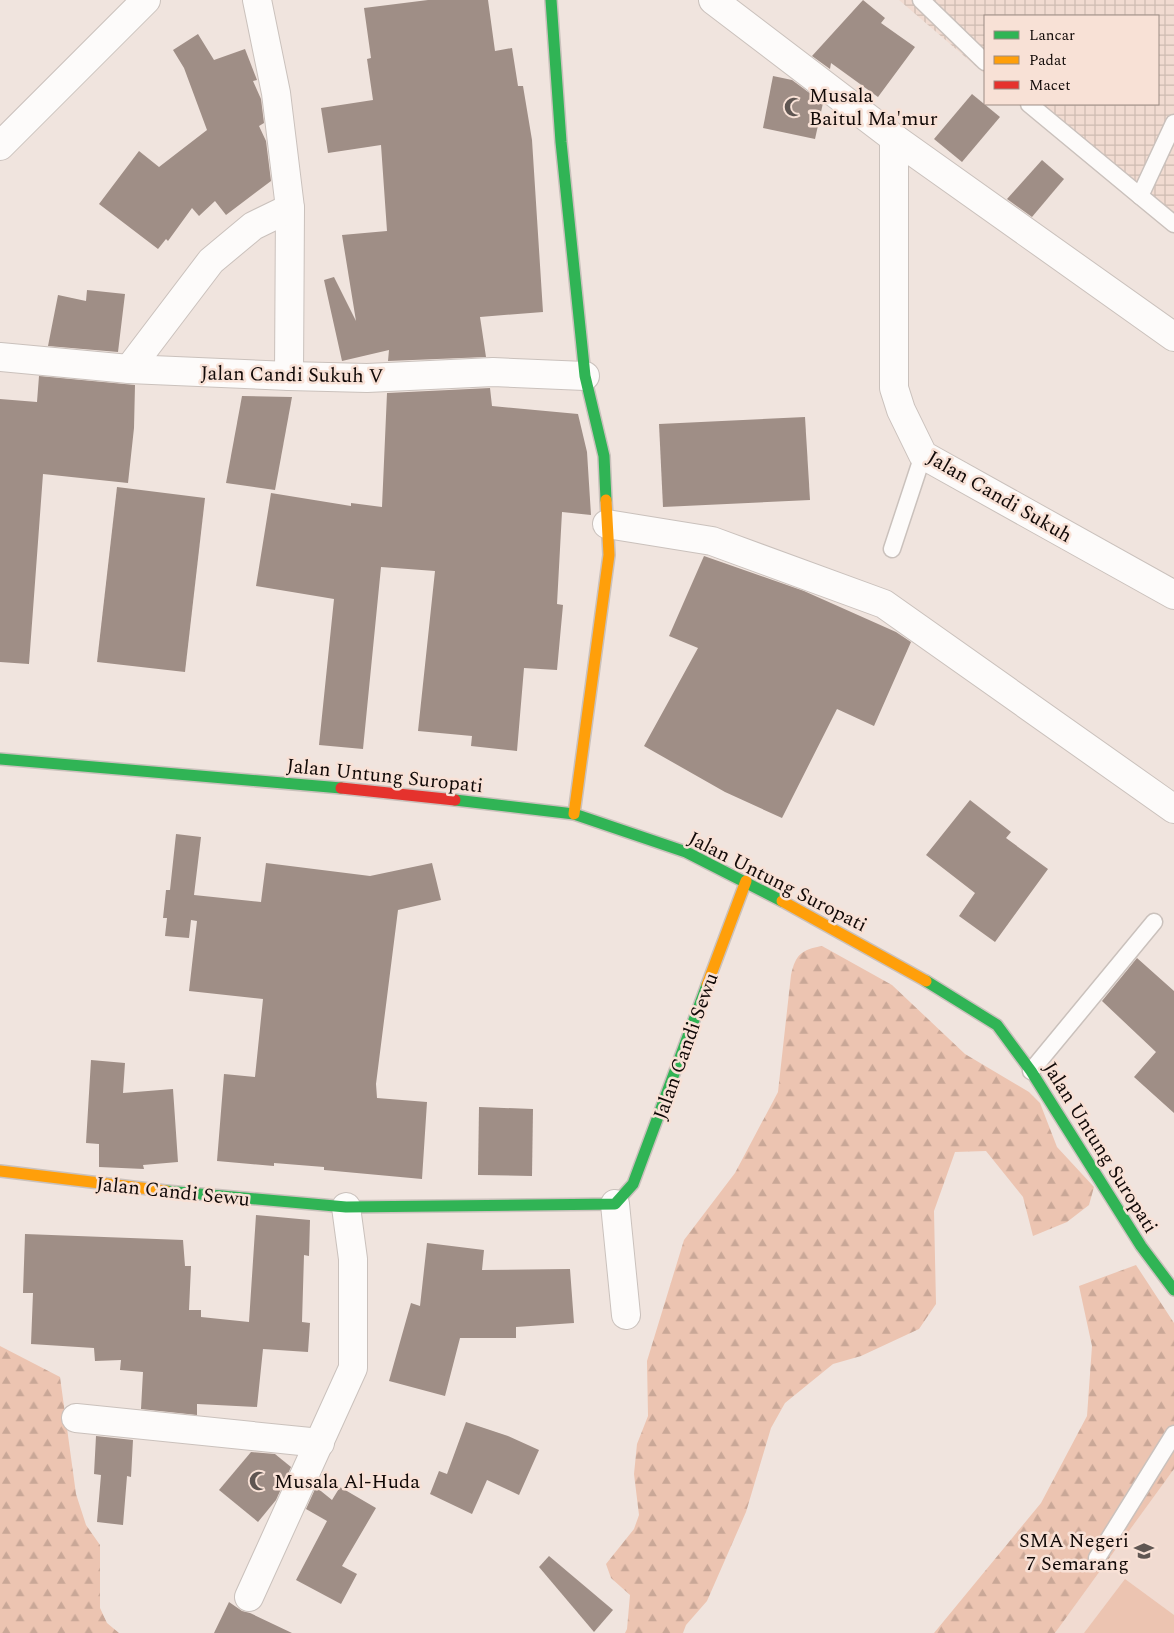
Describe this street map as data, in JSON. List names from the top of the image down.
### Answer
{
  "streets": {
    "street": [
      "Jalan Candi Sukuh V",
      "Jalan Candi Sukuh",
      "Jalan Untung Suropati",
      "Jalan Candi Sewu"
    ]
  },
  "crossings": [
    ["Jalan Untung Suropati", "Jalan Candi Sewu"]
  ],
  "places": {
    "mosque": ["Musala Baitul Ma'mur", "Musala Al-Huda"],
    "school or university": ["SMA Negeri 7 Semarang"]
  },
  "legend": ["Lancar", "Padat", "Macet"]
}
